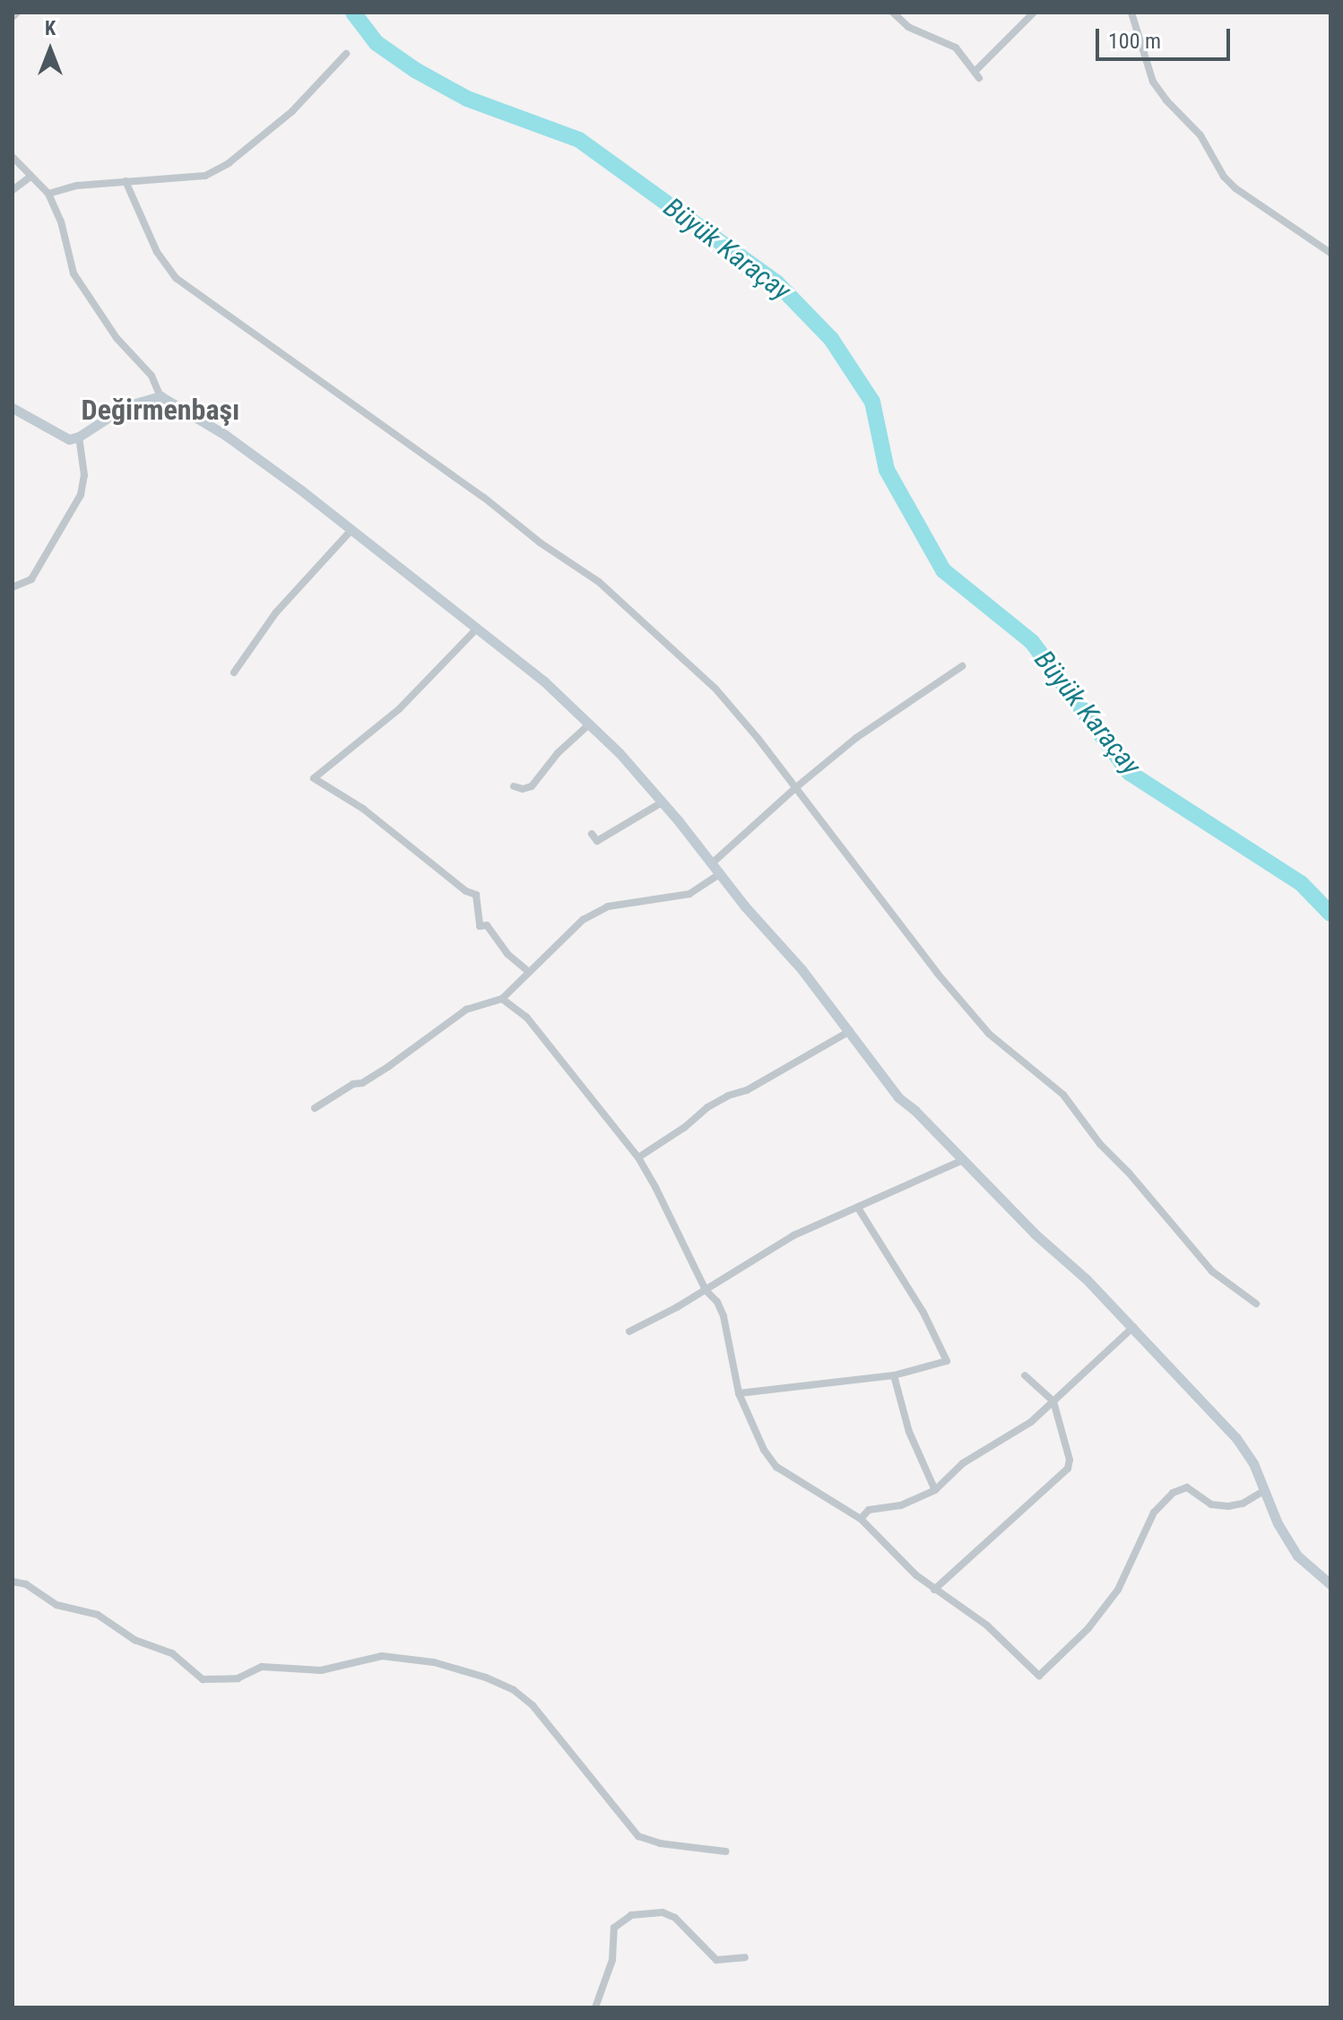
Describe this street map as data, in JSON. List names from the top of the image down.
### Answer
{
  "districts": ["Değirmenbaşı"],
  "water": ["Büyük Karaçay"],
  "scale_bar": "100 m",
  "north": "top"
}
